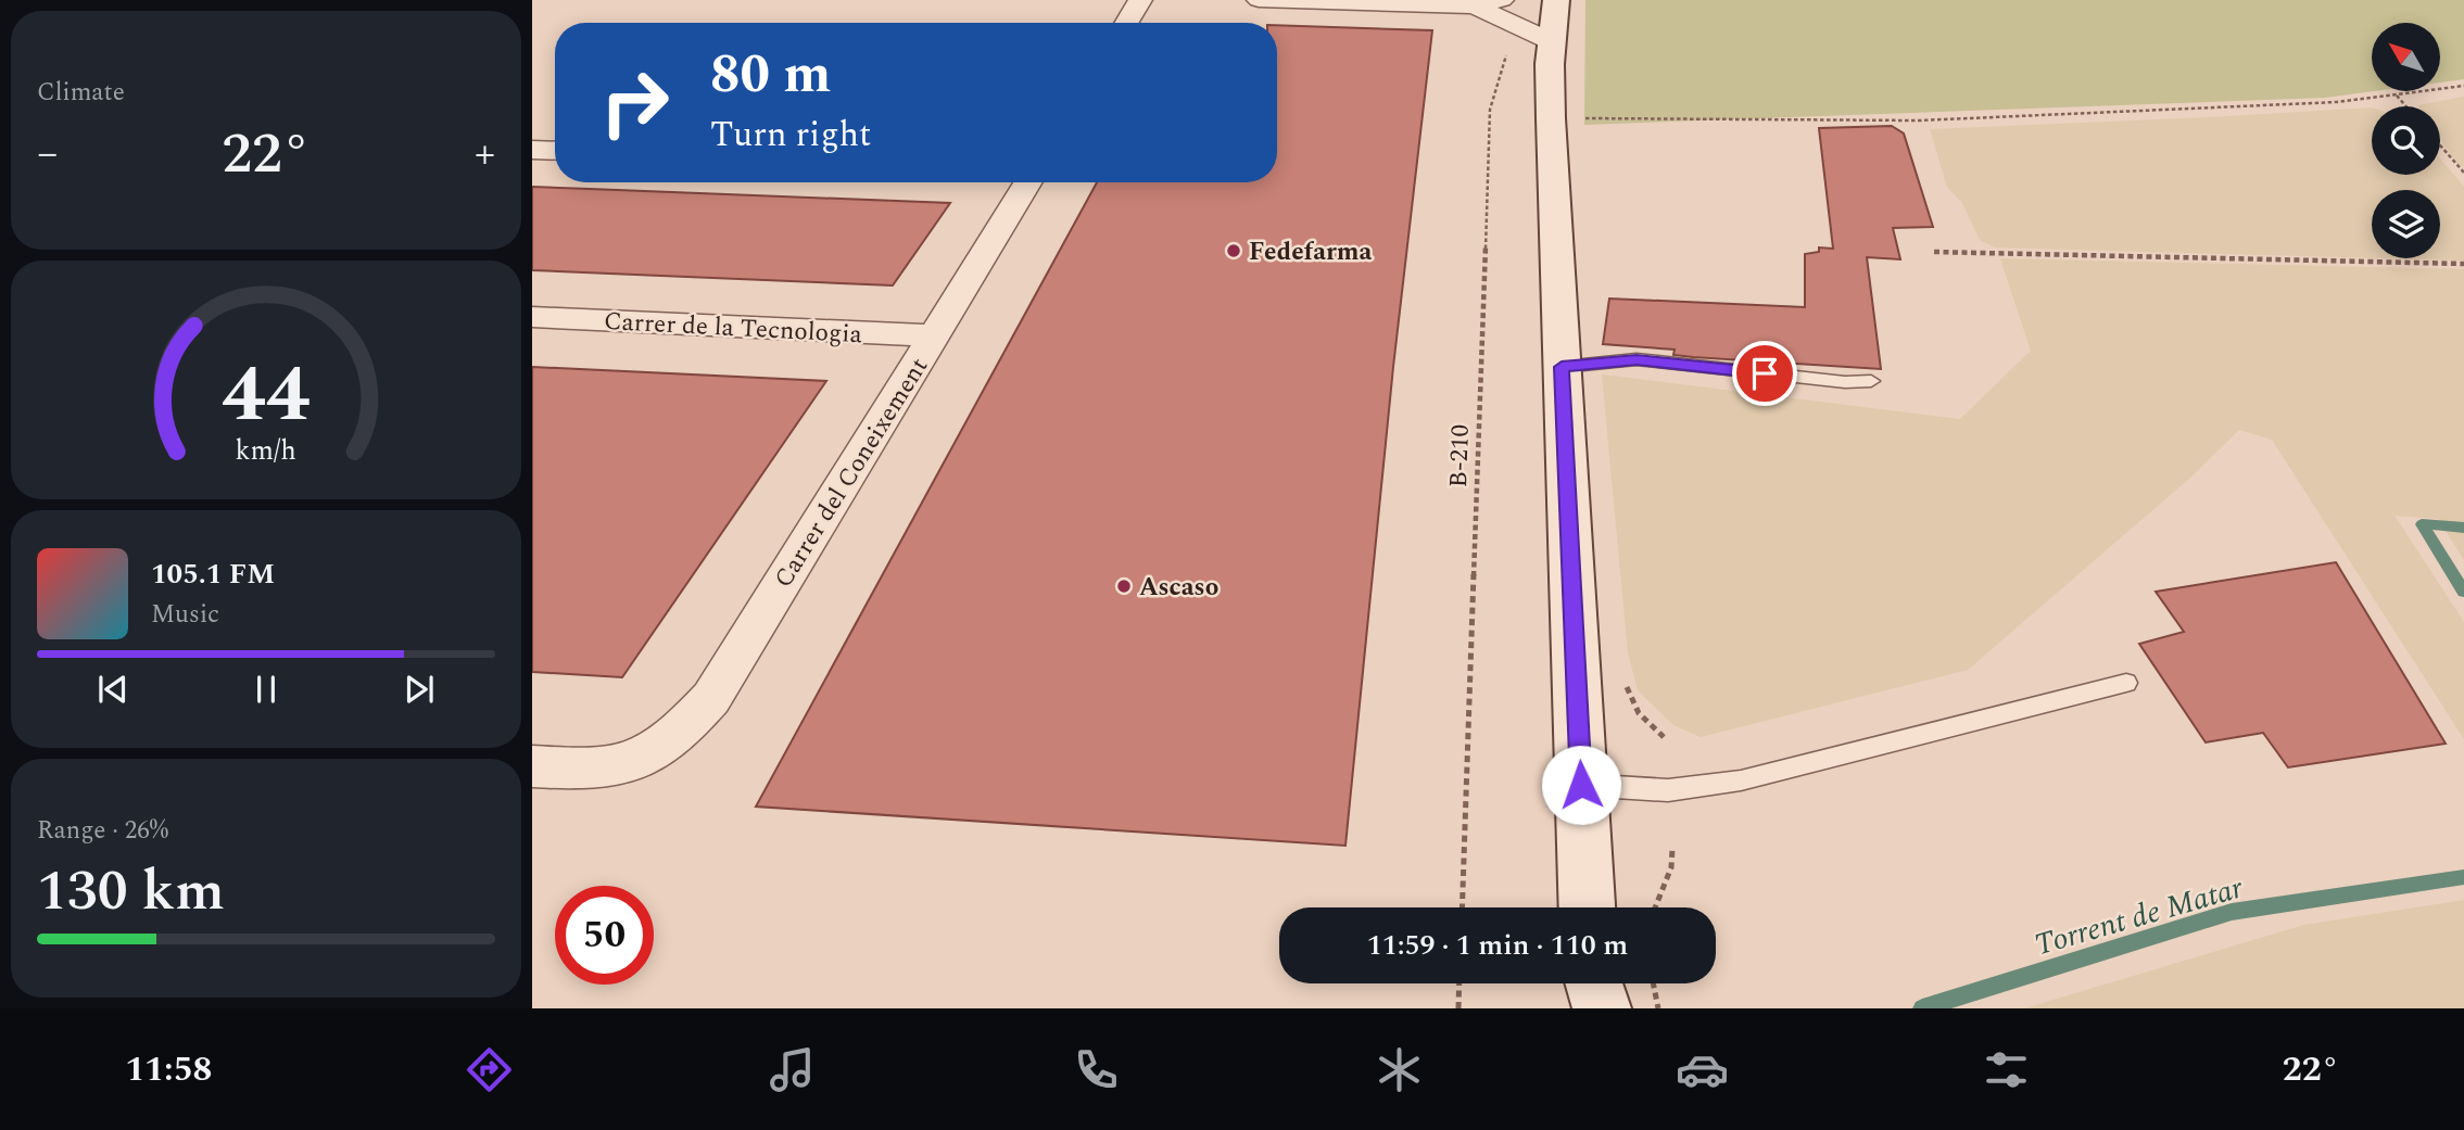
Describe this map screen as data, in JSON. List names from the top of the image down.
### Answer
{
  "streets": {
    "street": ["Carrer de la Tecnologia", "Carrer del Coneixement"],
    "path": ["B-210"]
  },
  "crossings": [
    ["Carrer de la Tecnologia", "Carrer del Coneixement"]
  ],
  "water": ["Torrent de Matar"],
  "places": ["Fedefarma", "Ascaso"],
  "north": "top left",
  "page": {
    "tile": [
      "Climate",
      ["Range · 26%", "130 km"]
    ],
    "turn": ["80 m", "Turn right"],
    "heat": ["−", "22°", "+"],
    "song": ["105.1 FM", "Music"],
    "limit": "50",
    "trip": "11:59 · 1 min · 110 m",
    "tabs": ["11:58", "22°"],
    "gauge": ["44", "km/h"]
  }
}
